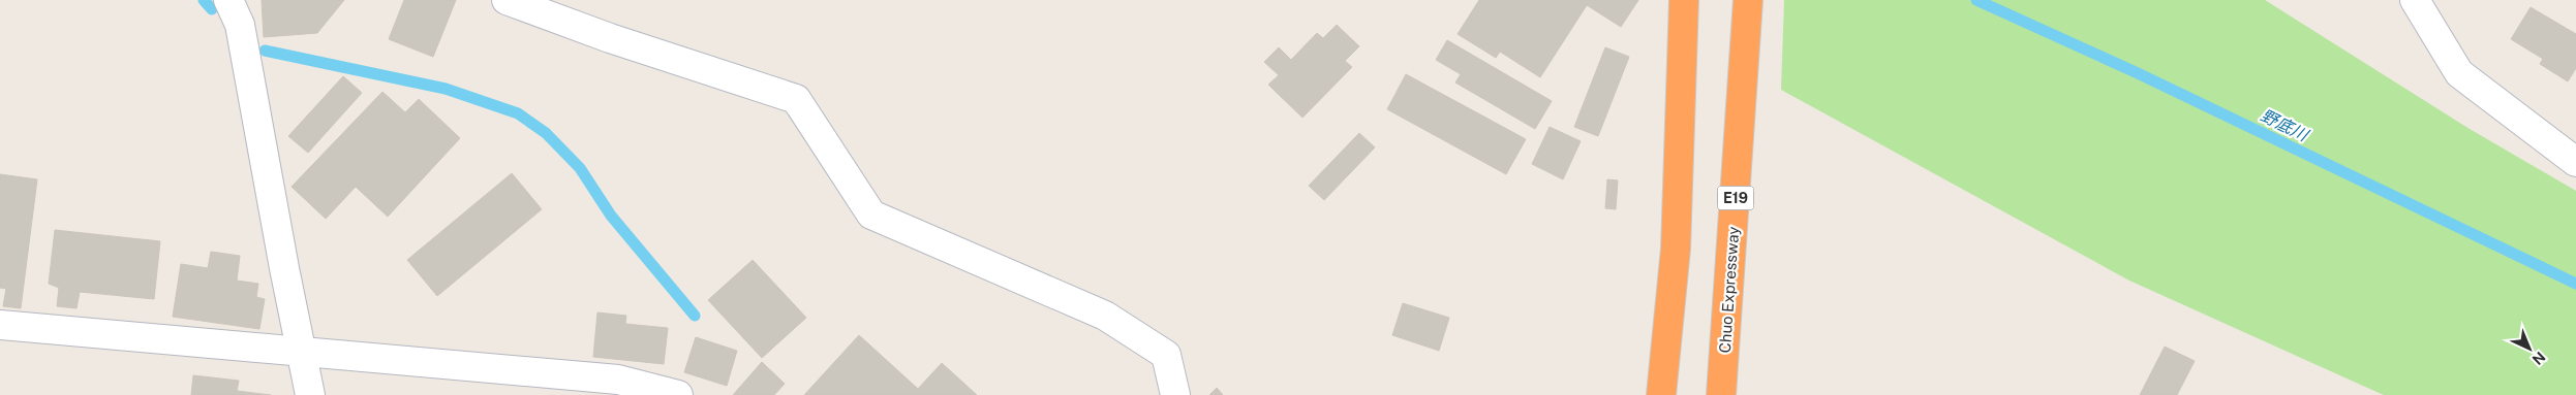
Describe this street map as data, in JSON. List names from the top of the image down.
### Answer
{
  "streets": {
    "highway": ["E19", "Chuo Expressway"]
  },
  "water": ["野底川"],
  "north": "bottom right"
}
